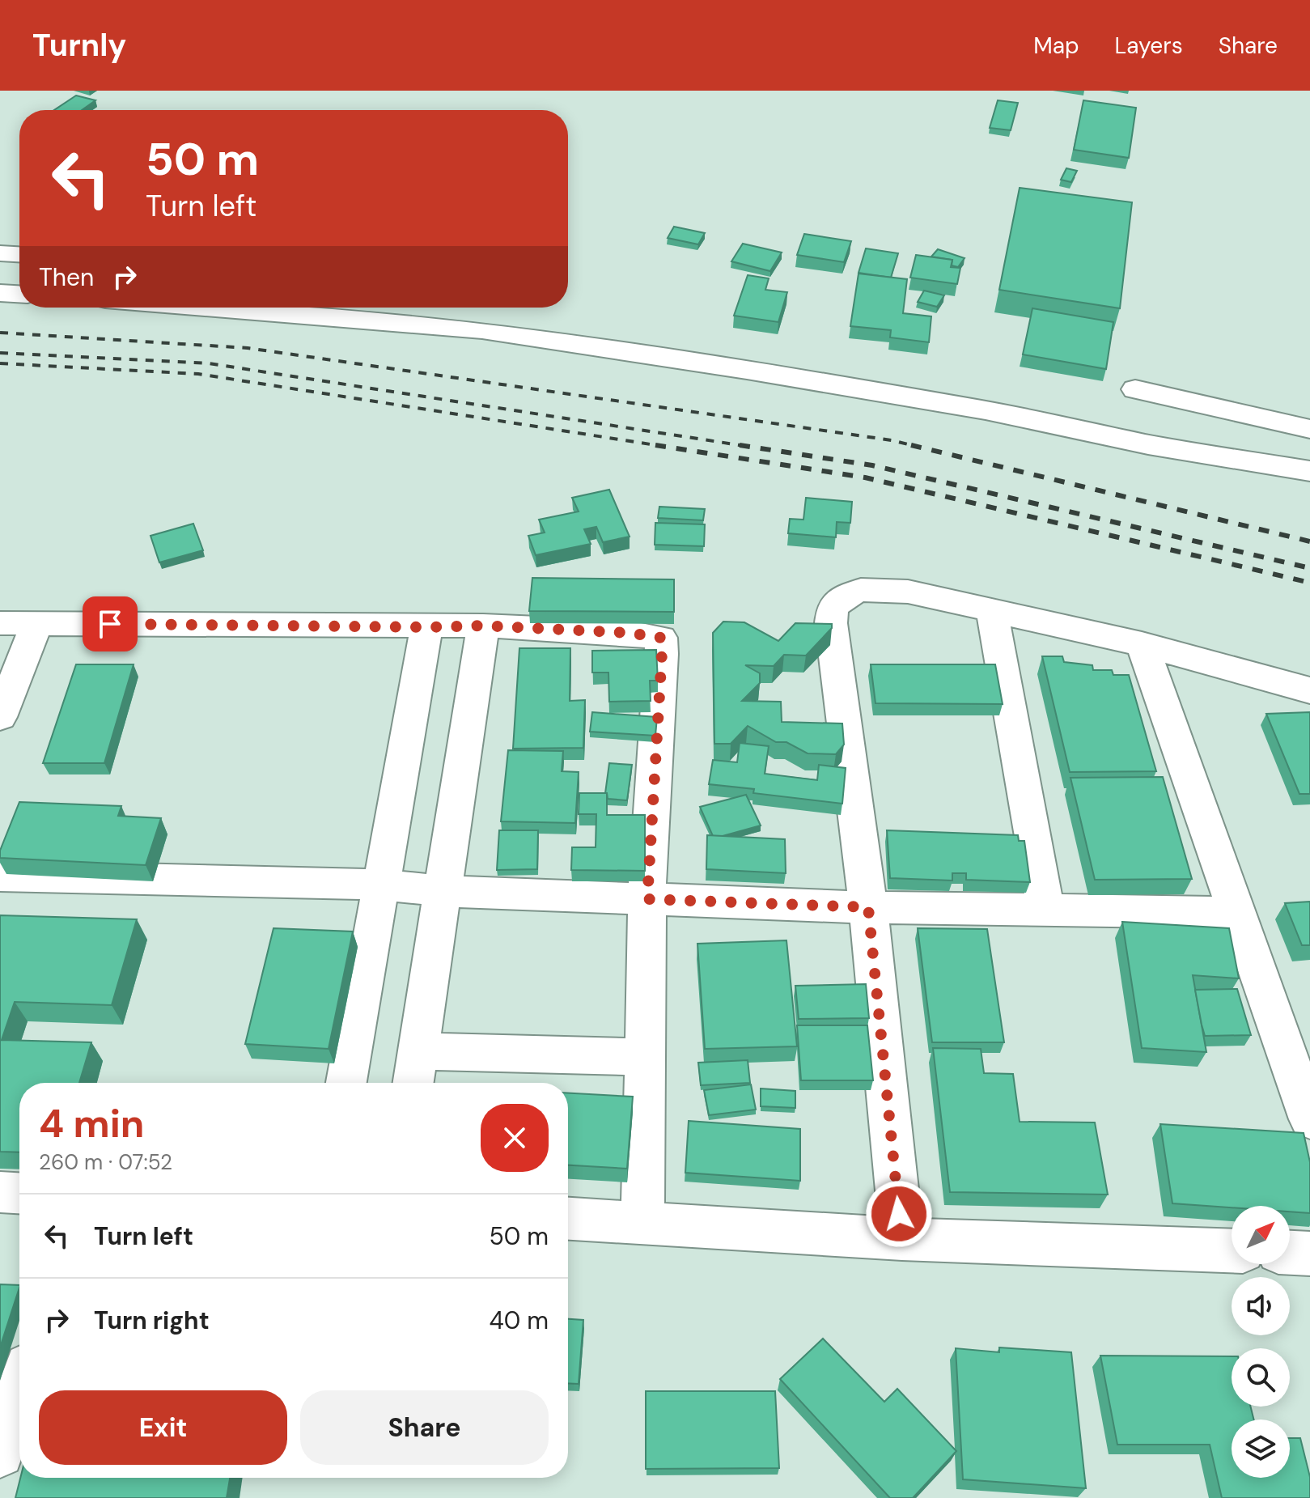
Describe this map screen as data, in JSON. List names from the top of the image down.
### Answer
{
  "north": "top right",
  "page": {
    "header": "Turnly",
    "nav": ["Map", "Layers", "Share"],
    "turn": ["50 m", "Turn left"],
    "then": "Then",
    "heading": ["4 min", "260 m · 07:52"],
    "list": [
      {
        "name": "Turn left",
        "value": "50 m"
      },
      {
        "name": "Turn right",
        "value": "40 m"
      }
    ],
    "buttons": ["Exit", "Share"]
  }
}
